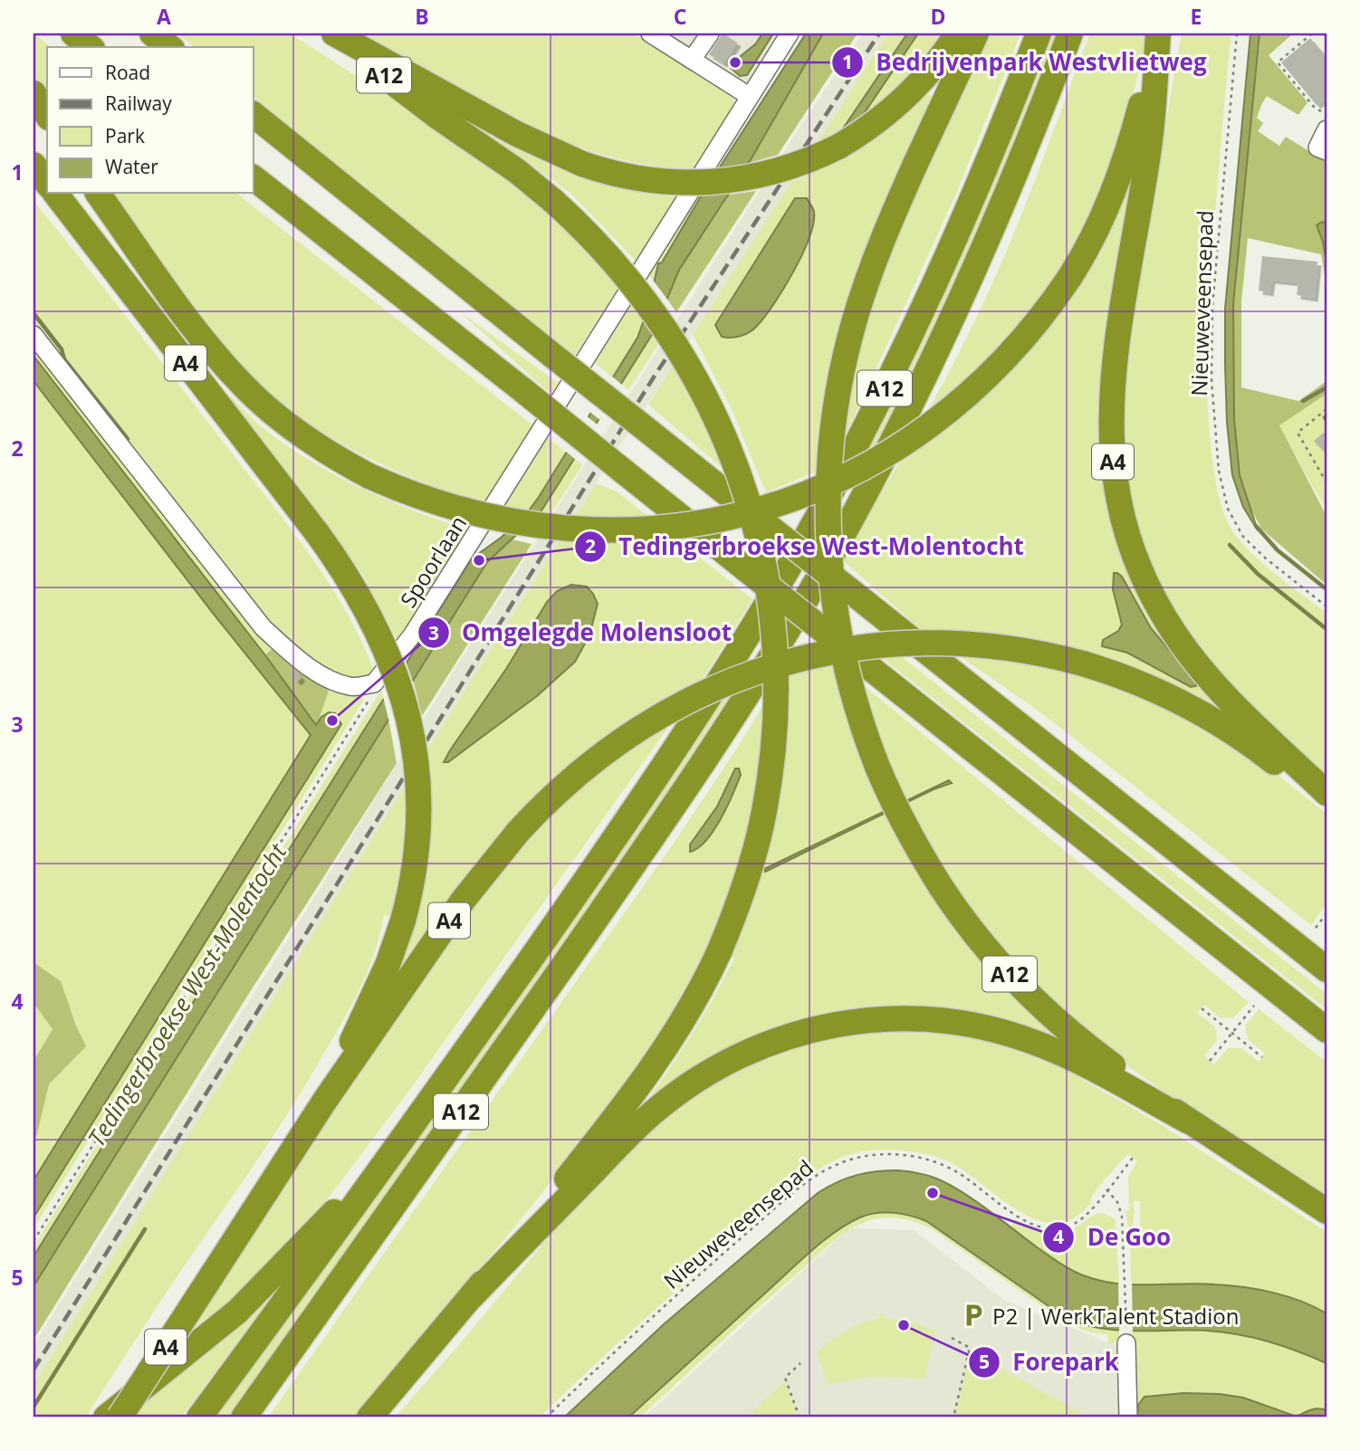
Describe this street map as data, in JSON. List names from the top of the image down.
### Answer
{
  "streets": {
    "highway": ["A12", "A4"],
    "street": ["Spoorlaan"],
    "path": ["Nieuweveensepad"]
  },
  "water": ["Tedingerbroekse West-Molentocht"],
  "places": {
    "other": [
      "Bedrijvenpark Westvlietweg",
      "Tedingerbroekse West-Molentocht",
      "Omgelegde Molensloot",
      "De Goo",
      "Forepark"
    ],
    "parking": ["P2 | WerkTalent Stadion"]
  },
  "legend": [
    "Road",
    "Railway",
    "Park",
    "Water"
  ],
  "grid": {
    "columns": [
      "A",
      "B",
      "C",
      "D",
      "E"
    ],
    "rows": [
      "1",
      "2",
      "3",
      "4",
      "5"
    ]
  }
}
